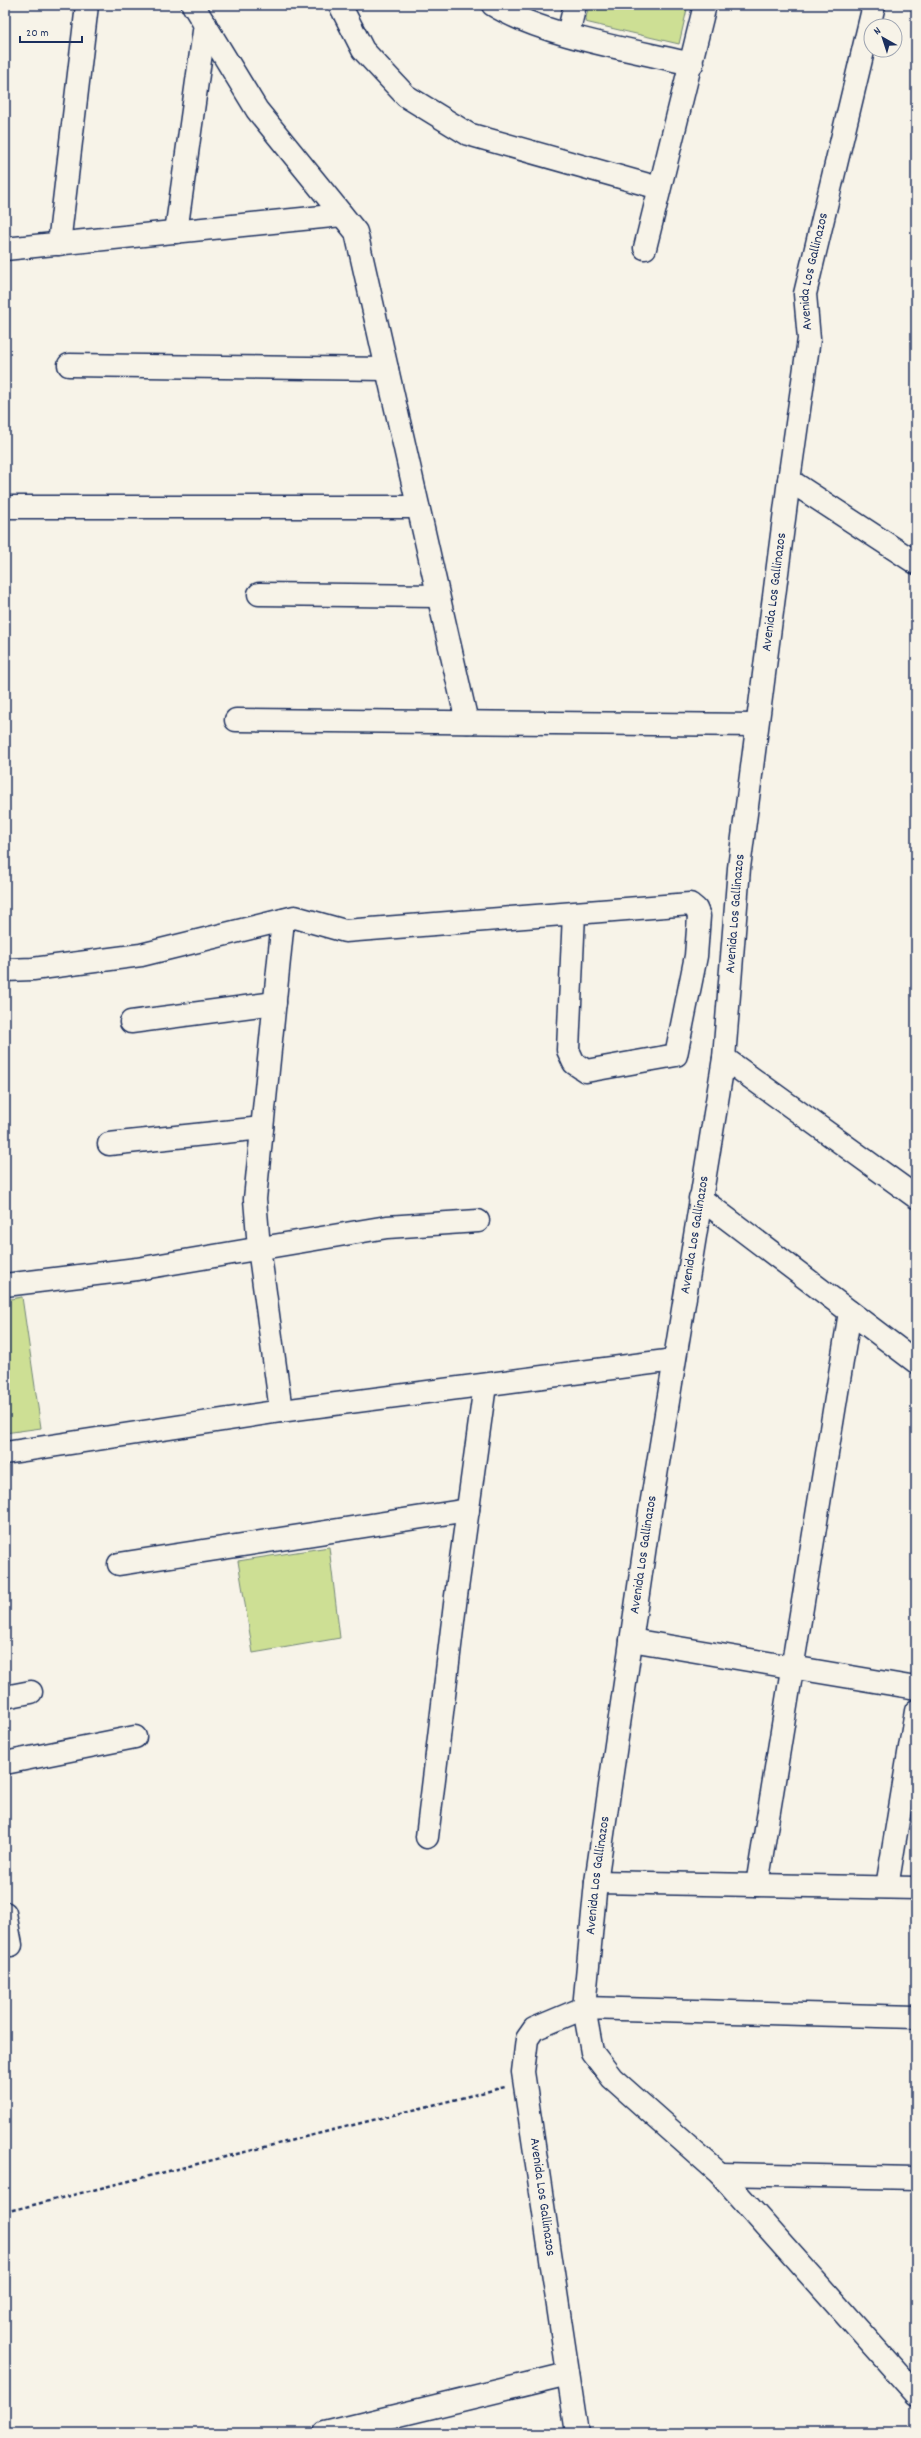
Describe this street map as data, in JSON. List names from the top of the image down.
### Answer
{
  "streets": {
    "street": ["Avenida Los Gallinazos"]
  },
  "scale_bar": "20 m",
  "north": "top left"
}
